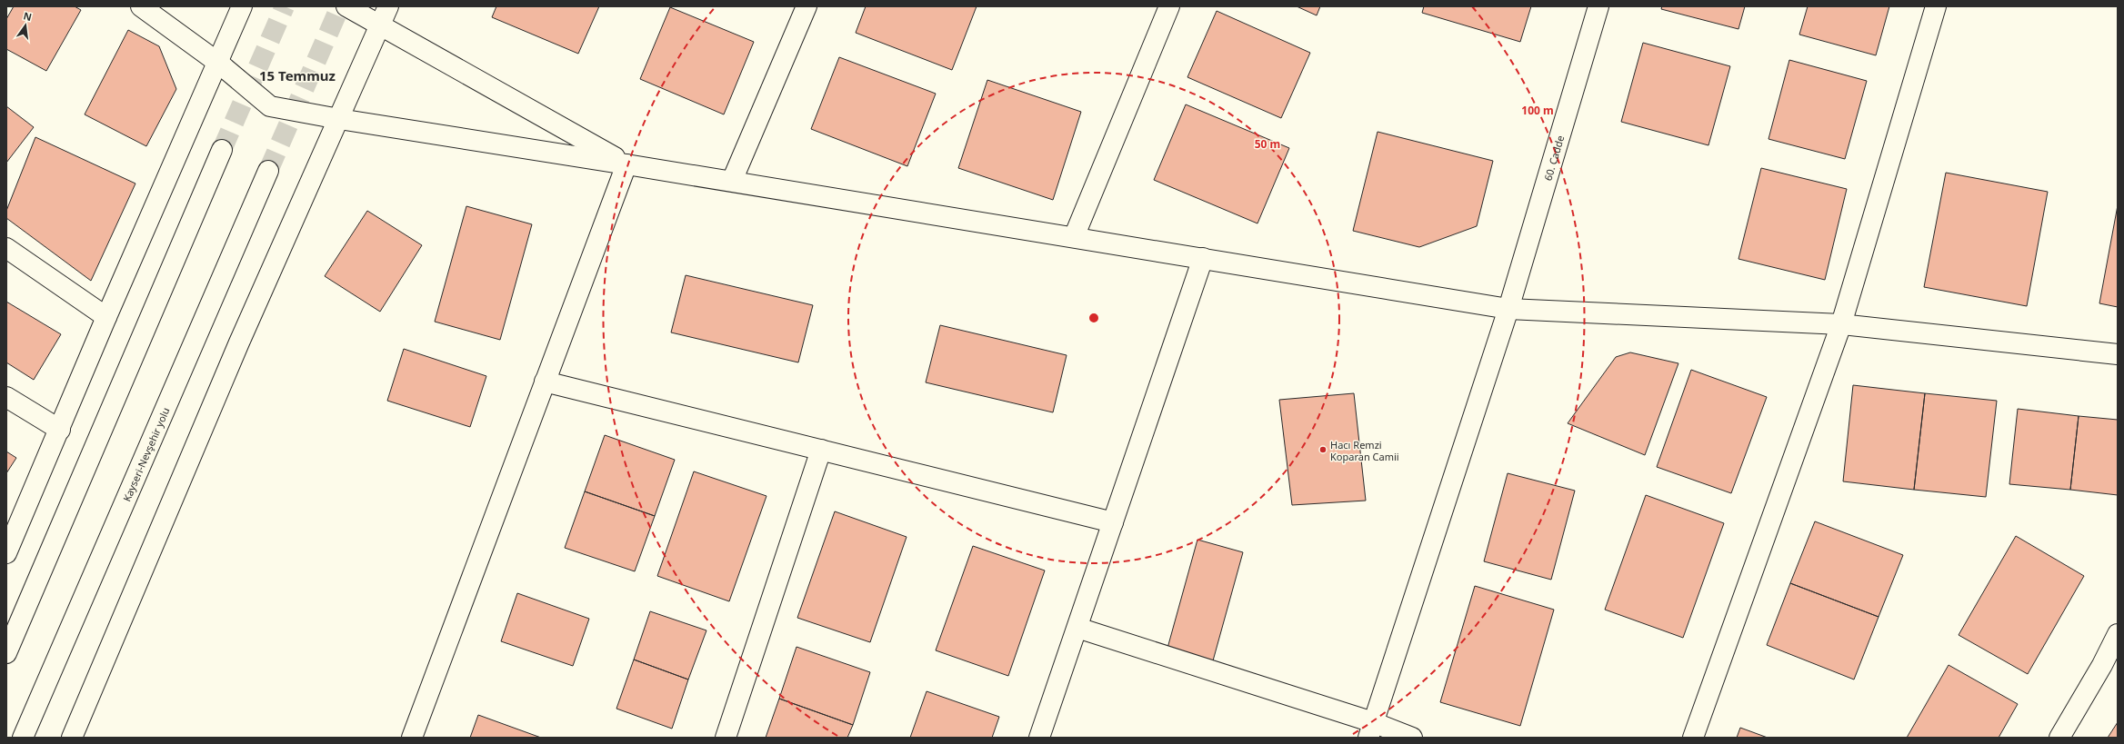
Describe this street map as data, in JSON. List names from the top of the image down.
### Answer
{
  "streets": {
    "main road": ["60. Cadde", "Kayseri-Nevşehir yolu"]
  },
  "districts": ["15 Temmuz"],
  "places": ["Hacı Remzi Koparan Camii"],
  "north": "top",
  "rings": ["100 m", "50 m"]
}
